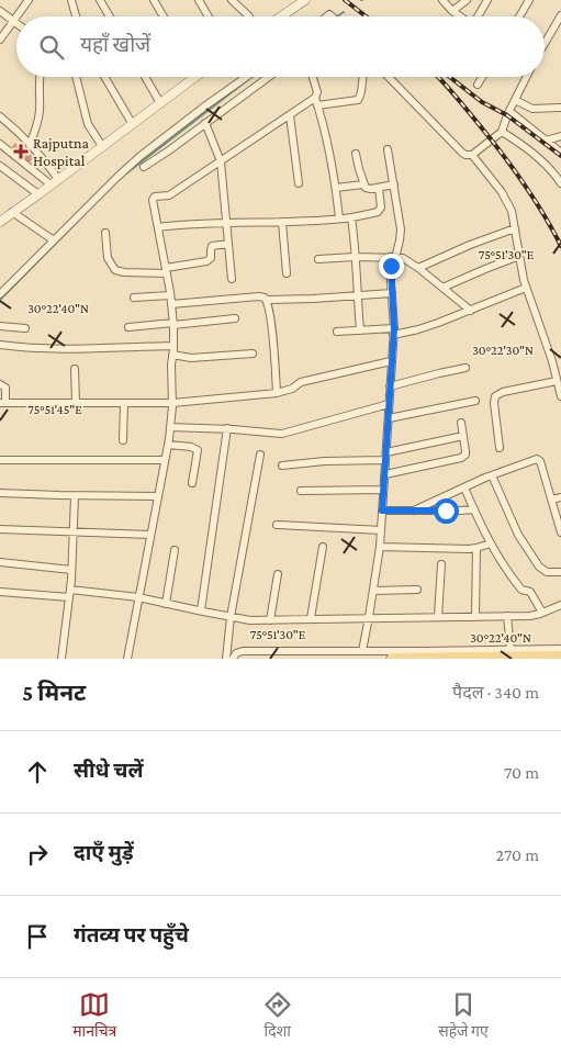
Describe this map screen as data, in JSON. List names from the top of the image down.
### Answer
{
  "places": {
    "health": ["Rajputna Hospital"]
  },
  "page": {
    "search": "यहाँ खोजें",
    "heading": ["5 मिनट", "पैदल · 340 m"],
    "list": [
      ["सीधे चलें", "70 m"],
      ["दाएँ मुड़ें", "270 m"],
      "गंतव्य पर पहुँचे"
    ],
    "nav": ["मानचित्र", "दिशा", "सहेजे गए"]
  },
  "coordinates": [
    "75°51'30\"E",
    "30°22'40\"N",
    "30°22'30\"N",
    "75°51'45\"E"
  ]
}
